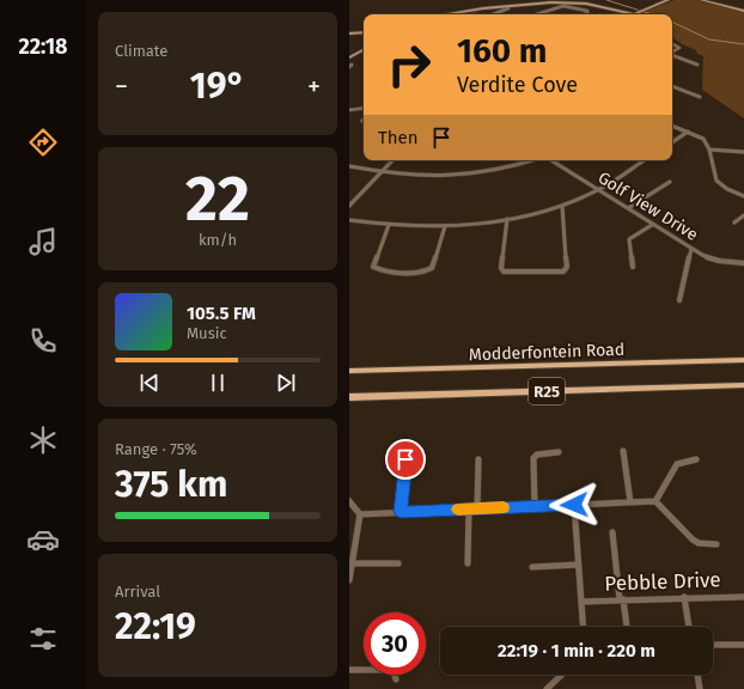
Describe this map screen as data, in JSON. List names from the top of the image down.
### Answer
{
  "streets": {
    "main road": ["Modderfontein Road", "R25"],
    "street": ["Golf View Drive", "Pebble Drive"]
  },
  "page": {
    "tabs": "22:18",
    "tile": [
      "Climate",
      ["22", "km/h"],
      ["Range · 75%", "375 km"],
      ["Arrival", "22:19"]
    ],
    "turn": ["160 m", "Verdite Cove"],
    "heat": ["−", "19°", "+"],
    "then": "Then",
    "song": ["105.5 FM", "Music"],
    "limit": "30",
    "trip": "22:19 · 1 min · 220 m"
  }
}
